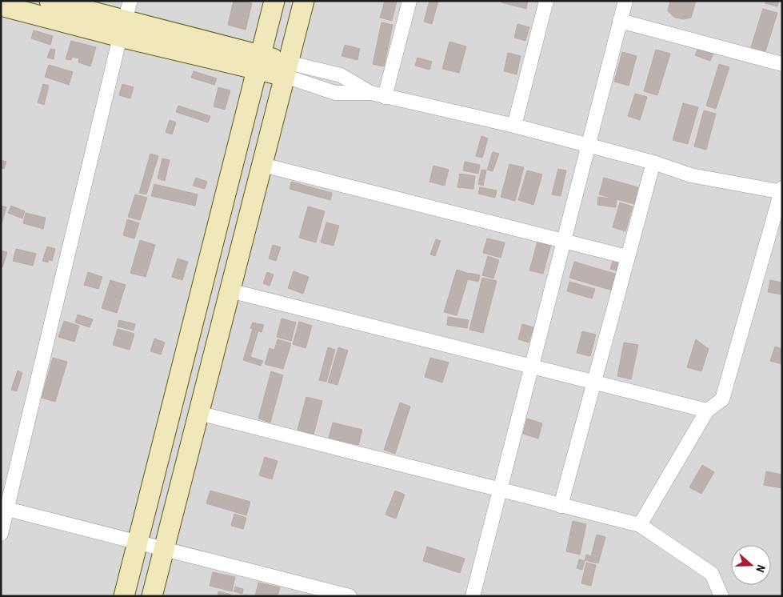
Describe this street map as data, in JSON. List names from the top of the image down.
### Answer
{
  "north": "right"
}
